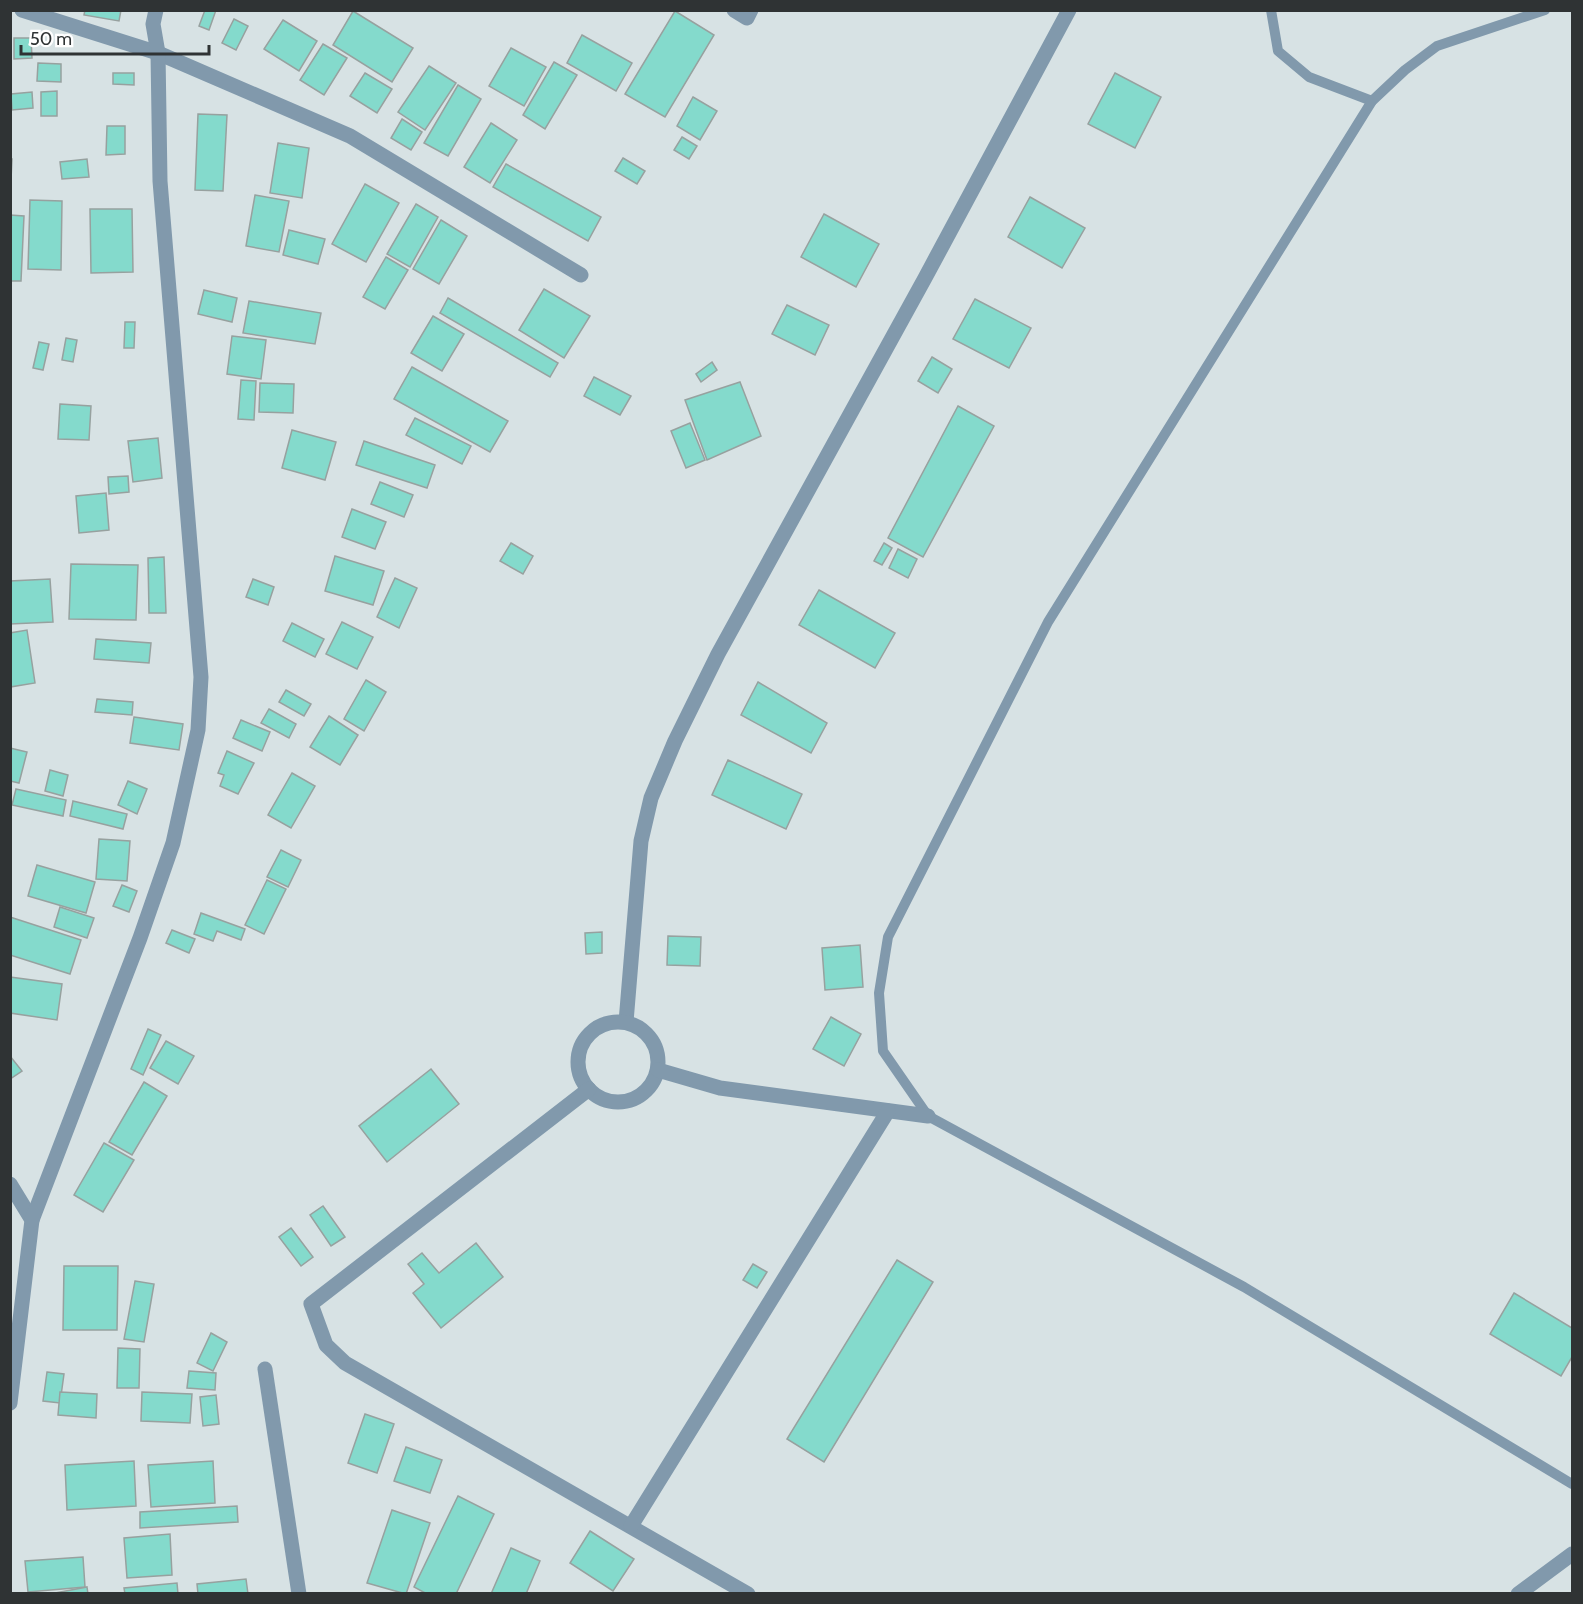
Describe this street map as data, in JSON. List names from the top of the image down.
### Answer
{
  "scale_bar": "50 m"
}
